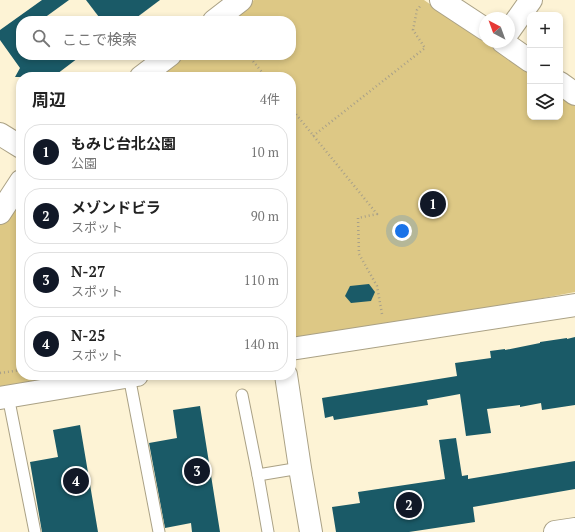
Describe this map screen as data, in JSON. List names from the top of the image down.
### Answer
{
  "north": "top left",
  "page": {
    "map_buttons": ["+", "−"],
    "search": "ここで検索",
    "heading": ["周辺", "4件"],
    "list": [
      {
        "mark": "1",
        "name": "もみじ台北公園",
        "note": "公園",
        "value": "10 m"
      },
      {
        "mark": "2",
        "name": "メゾンドビラ",
        "note": "スポット",
        "value": "90 m"
      },
      {
        "mark": "3",
        "name": "N-27",
        "note": "スポット",
        "value": "110 m"
      },
      {
        "mark": "4",
        "name": "N-25",
        "note": "スポット",
        "value": "140 m"
      }
    ],
    "pins": [
      "1",
      "3",
      "4",
      "2"
    ]
  }
}
